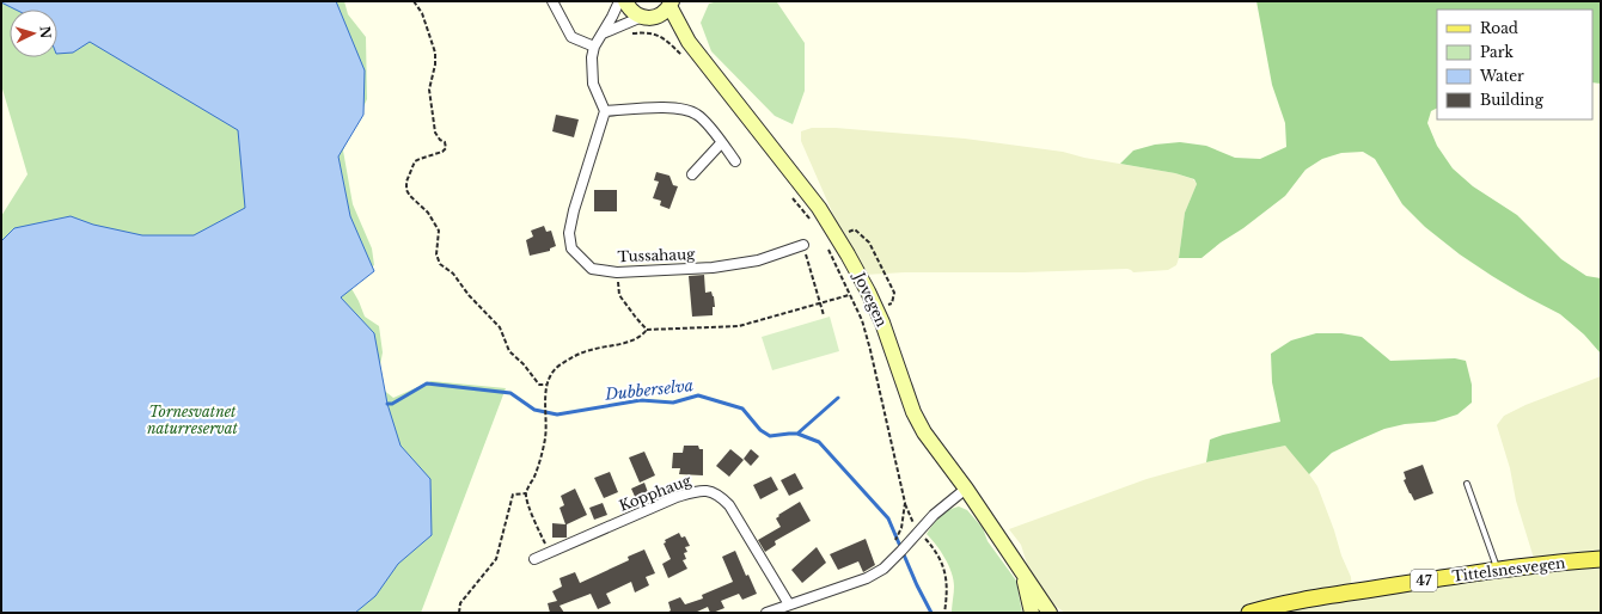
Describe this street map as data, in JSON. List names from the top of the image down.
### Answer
{
  "streets": {
    "main road": ["Tittelsnesvegen", "47"],
    "street": ["Tussahaug", "Jovegen", "Kopphaug"]
  },
  "water": ["Dubberselva"],
  "parks": ["Tornesvatnet naturreservat"],
  "legend": [
    "Road",
    "Park",
    "Water",
    "Building"
  ],
  "north": "right"
}
